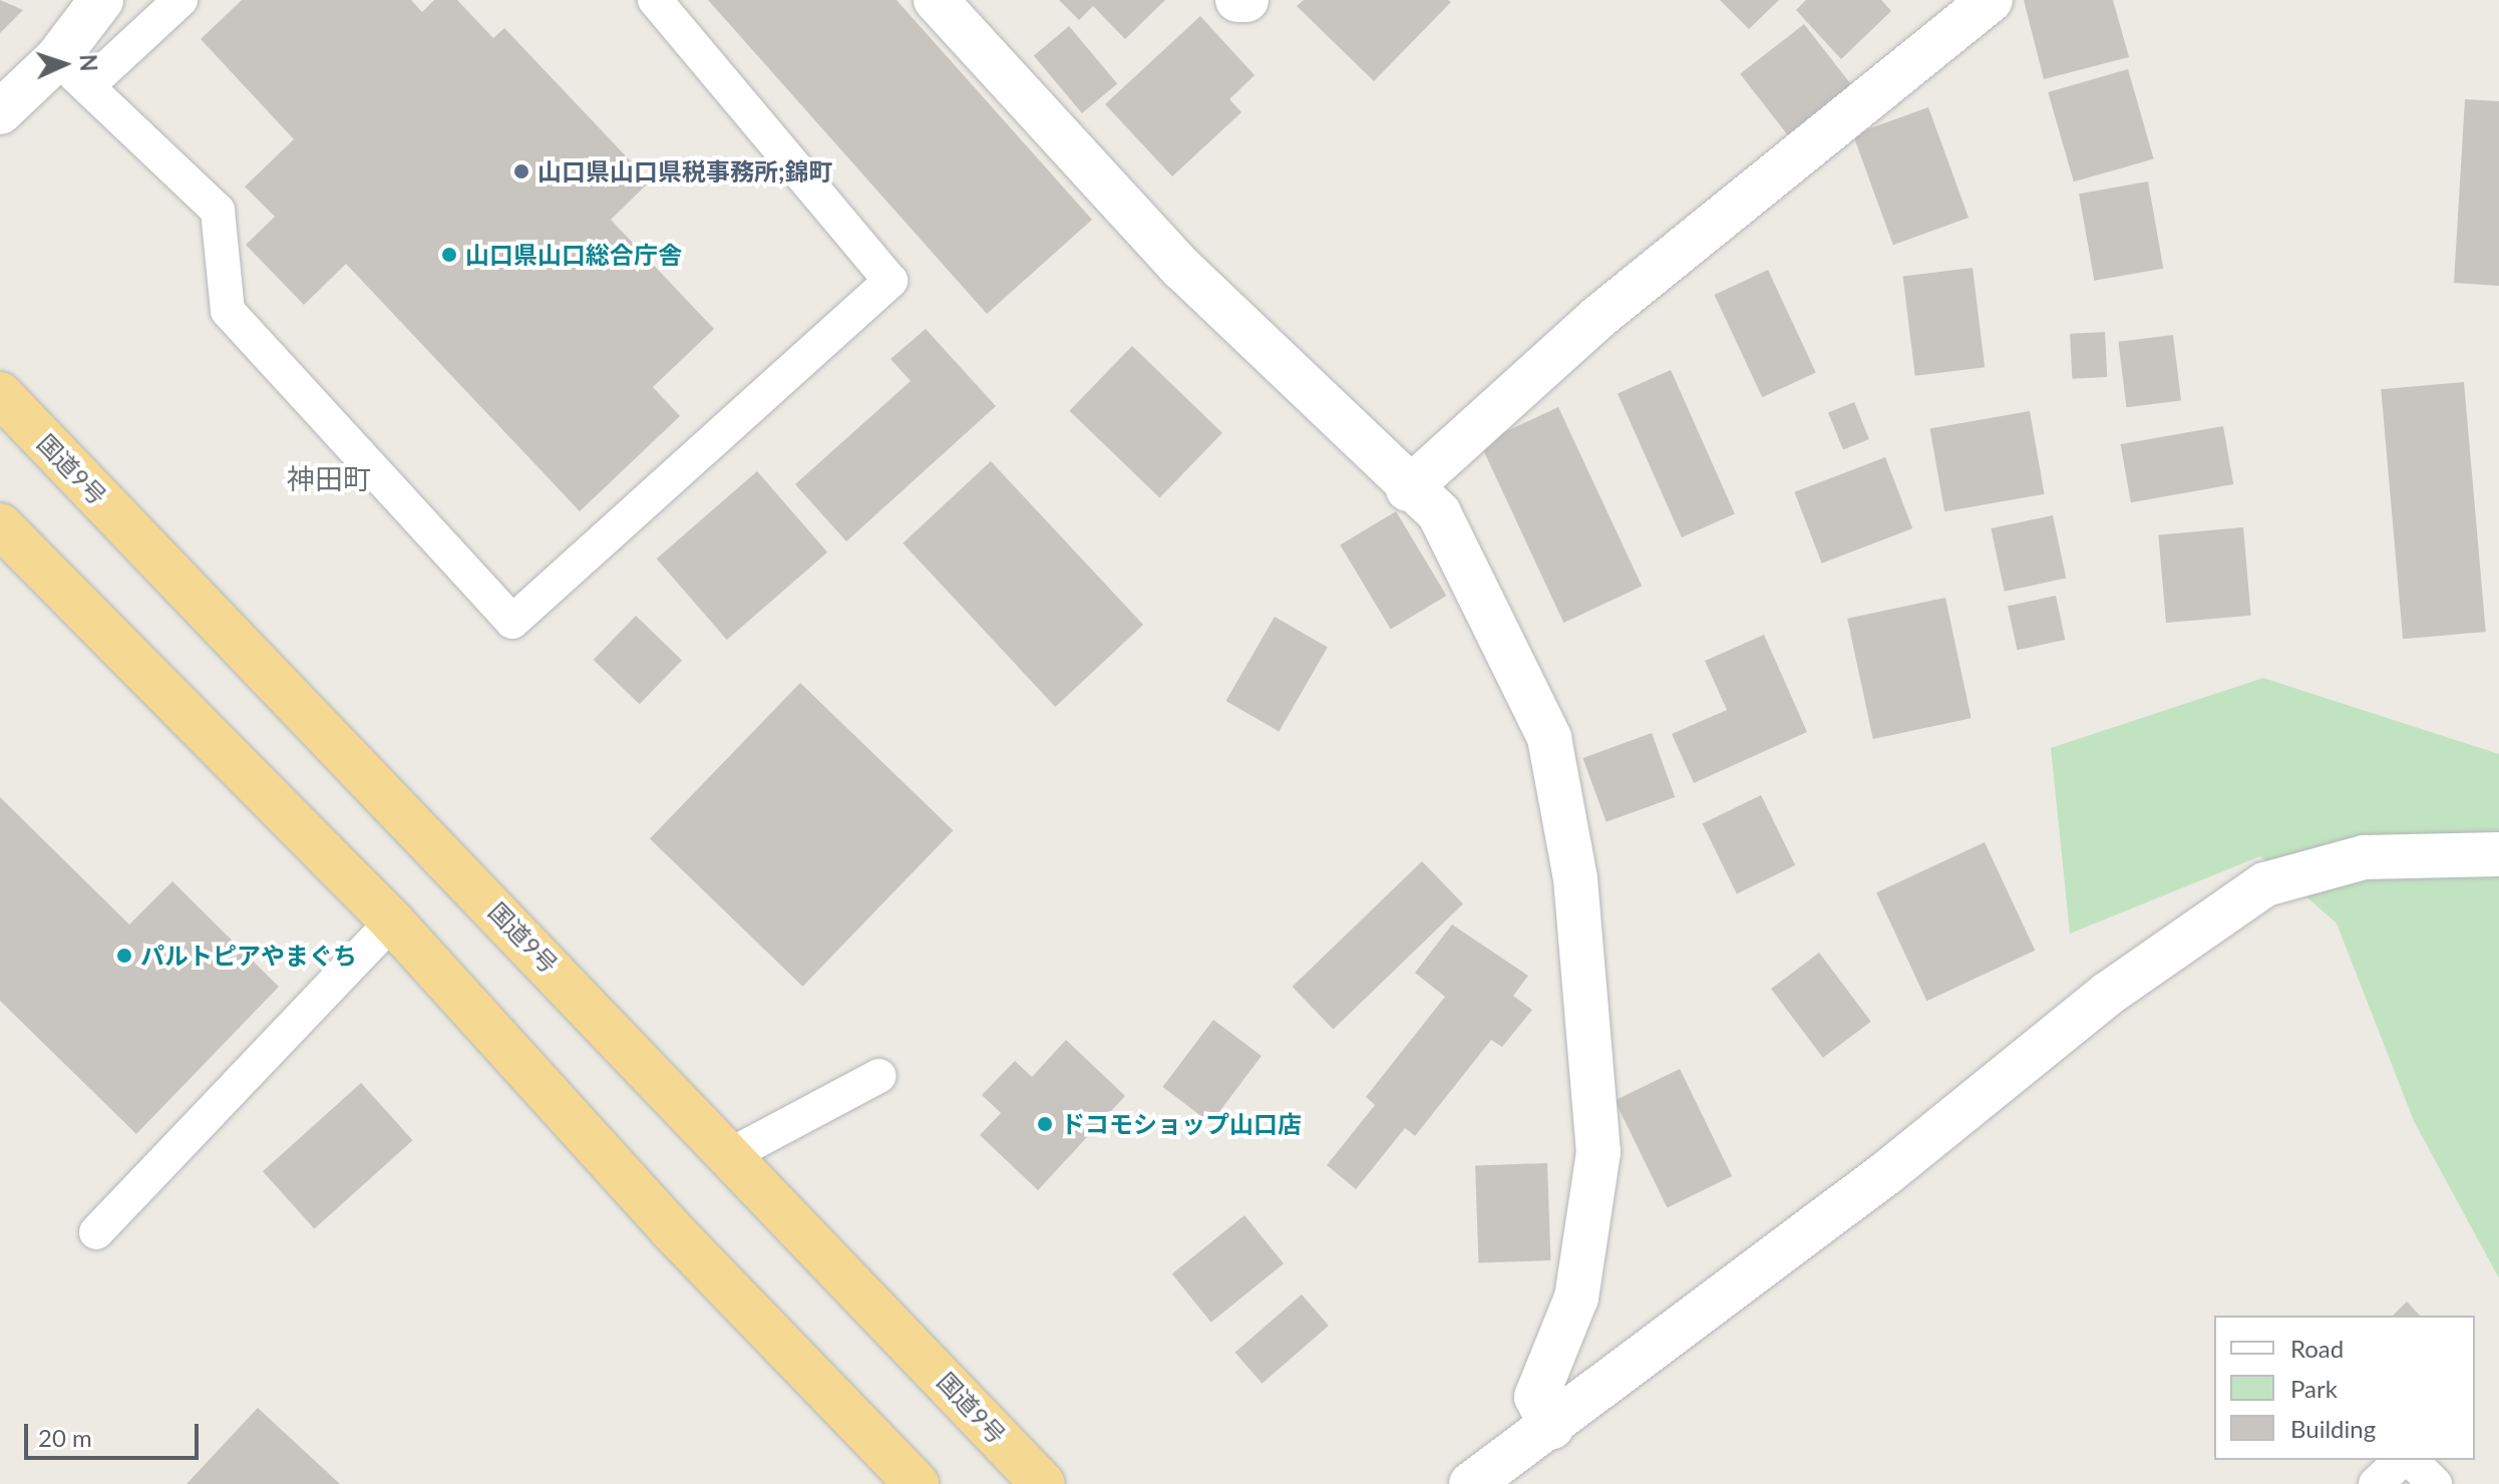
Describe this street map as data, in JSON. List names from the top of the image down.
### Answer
{
  "streets": {
    "highway": ["国道9号"]
  },
  "districts": ["神田町"],
  "places": [
    "山口県山口県税事務所;錦町",
    "山口県山口総合庁舎",
    "パルトピアやまぐち",
    "ドコモショップ山口店"
  ],
  "legend": ["Road", "Park", "Building"],
  "scale_bar": "20 m",
  "north": "right"
}
